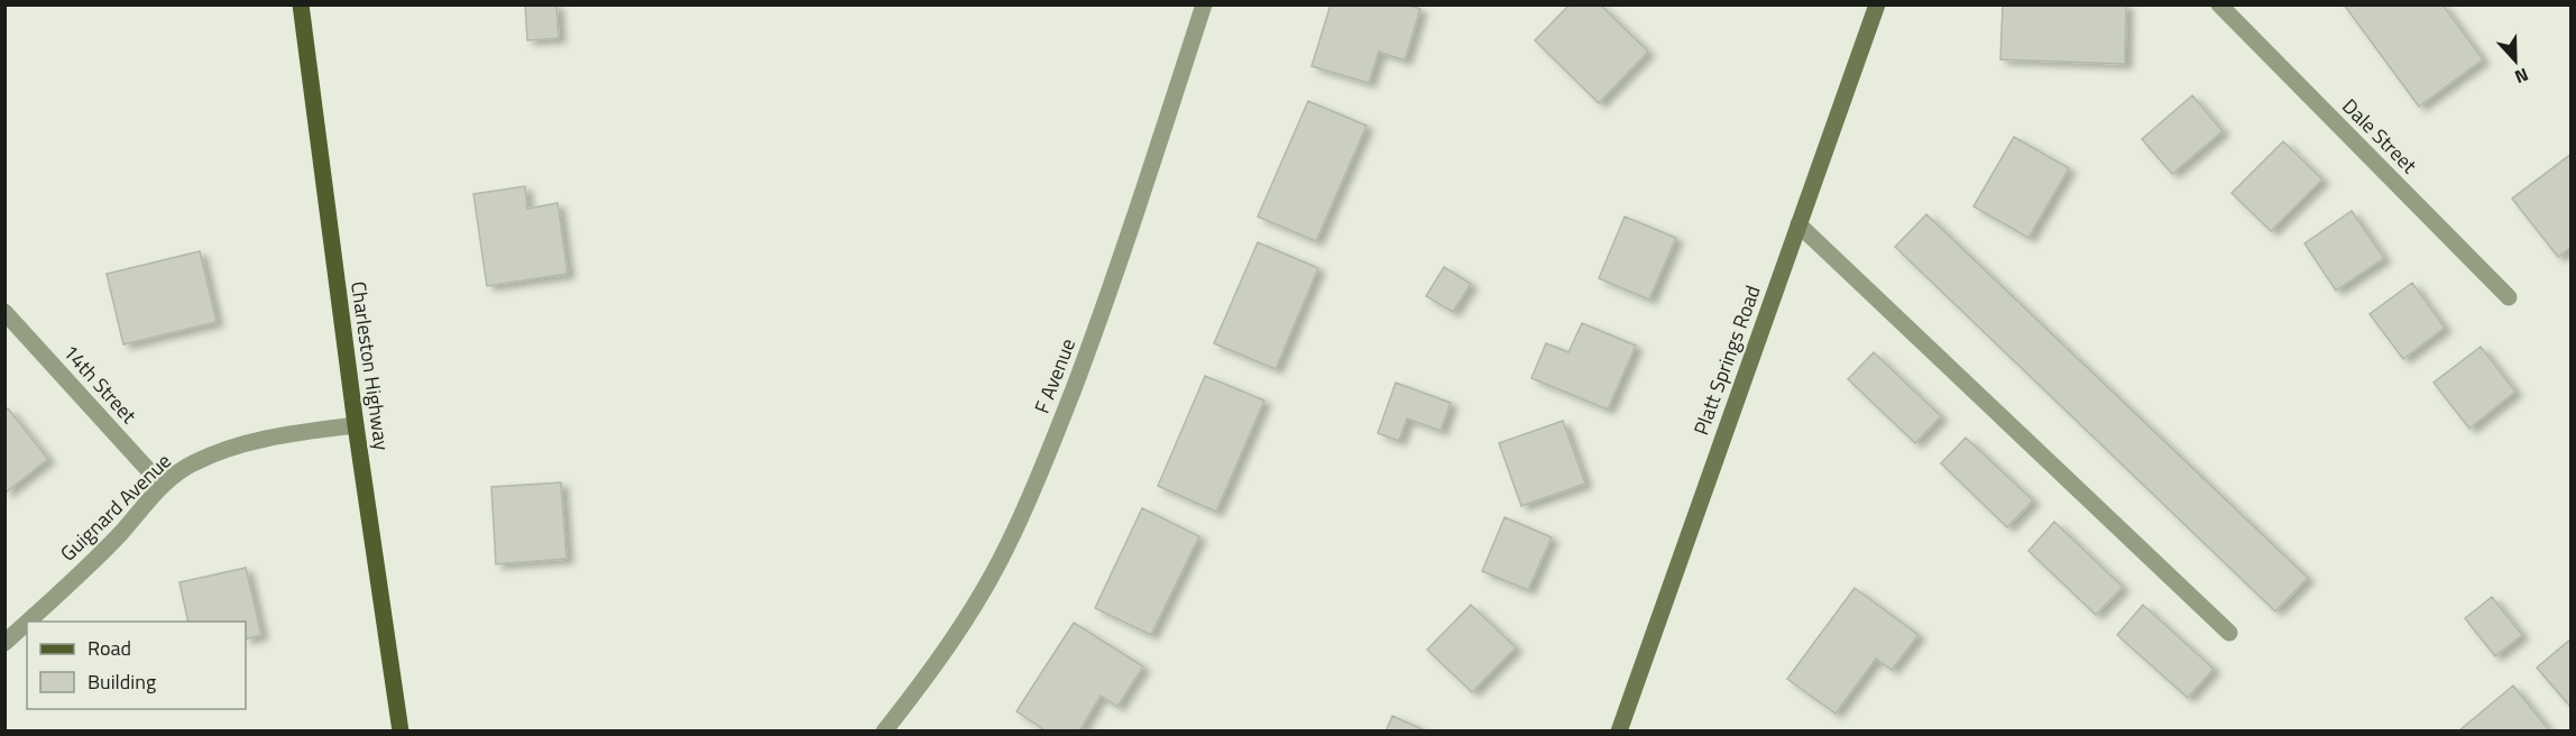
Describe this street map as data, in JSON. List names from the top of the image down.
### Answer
{
  "streets": {
    "main road": ["Platt Springs Road", "Charleston Highway"],
    "street": [
      "Dale Street",
      "F Avenue",
      "14th Street",
      "Guignard Avenue"
    ]
  },
  "crossings": [
    ["Charleston Highway", "Guignard Avenue"],
    ["14th Street", "Guignard Avenue"]
  ],
  "legend": ["Road", "Building"],
  "north": "bottom"
}
